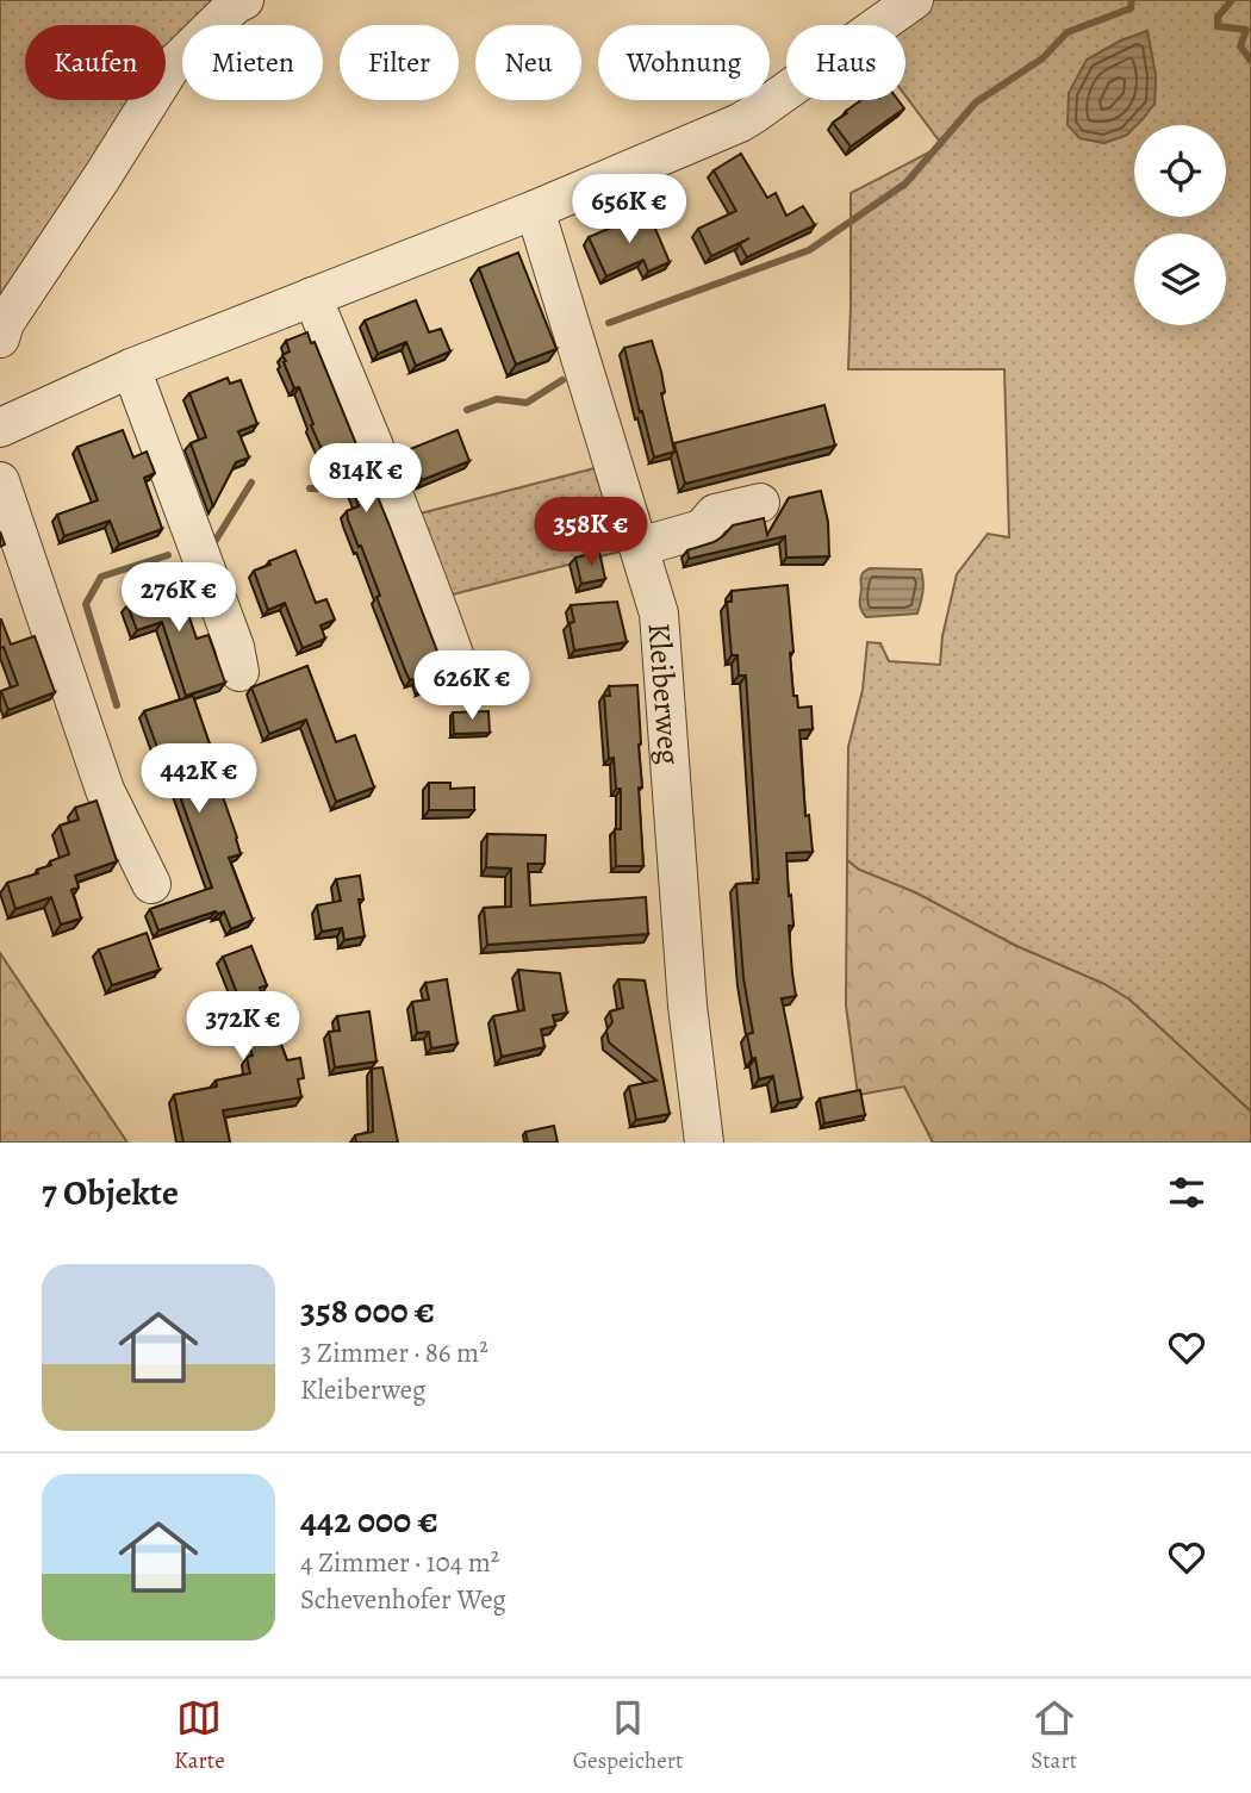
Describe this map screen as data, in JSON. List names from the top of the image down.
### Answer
{
  "streets": {
    "street": ["Kleiberweg"]
  },
  "page": {
    "chip": [
      "Kaufen",
      "Mieten",
      "Filter",
      "Neu",
      "Wohnung",
      "Haus"
    ],
    "price": [
      "656K €",
      "814K €",
      "358K €",
      "276K €",
      "626K €",
      "442K €",
      "372K €"
    ],
    "heading": "7 Objekte",
    "list": [
      {
        "name": "358 000 €",
        "note": "3 Zimmer · 86 m² · Kleiberweg"
      },
      {
        "name": "442 000 €",
        "note": "4 Zimmer · 104 m² · Schevenhofer Weg"
      }
    ],
    "tabs": ["Karte", "Gespeichert", "Start"]
  }
}
